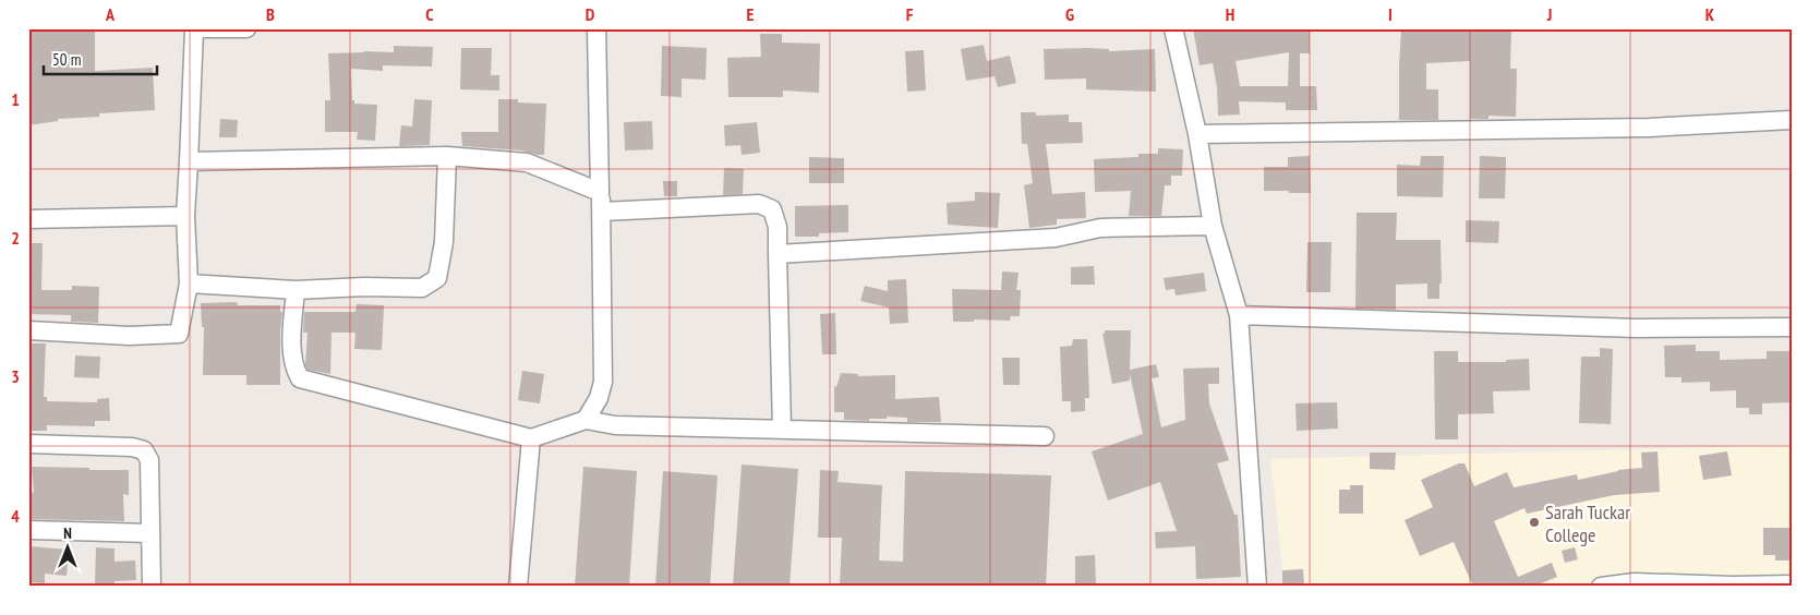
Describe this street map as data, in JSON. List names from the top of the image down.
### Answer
{
  "places": ["Sarah Tuckar College"],
  "scale_bar": "50 m",
  "north": "top",
  "grid": {
    "columns": [
      "A",
      "B",
      "C",
      "D",
      "E",
      "F",
      "G",
      "H",
      "I",
      "J",
      "K"
    ],
    "rows": [
      "1",
      "2",
      "3",
      "4"
    ]
  }
}
